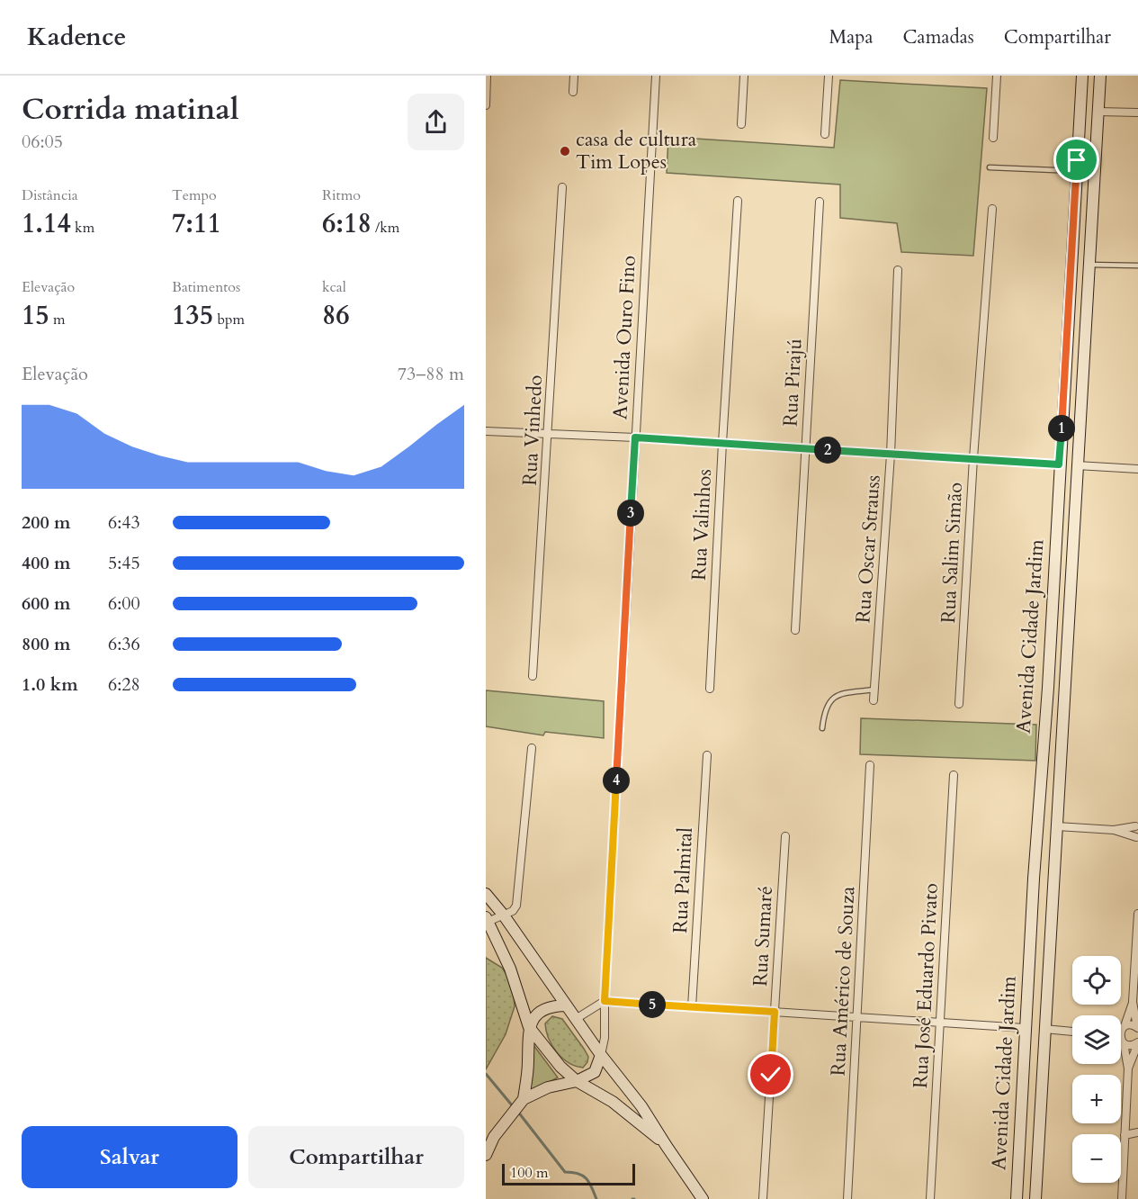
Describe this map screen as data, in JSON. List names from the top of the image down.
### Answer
{
  "streets": {
    "main road": ["Avenida Cidade Jardim"],
    "street": [
      "Avenida Ouro Fino",
      "Rua Pirajú",
      "Rua Vinhedo",
      "Rua Valinhos",
      "Rua Oscar Strauss",
      "Rua Salim Simão",
      "Rua Palmital",
      "Rua Sumaré",
      "Rua Américo de Souza",
      "Rua José Eduardo Pivato"
    ]
  },
  "places": ["casa de cultura Tim Lopes"],
  "scale_bar": "100 m",
  "page": {
    "header": "Kadence",
    "nav": ["Mapa", "Camadas", "Compartilhar"],
    "heading": ["Corrida matinal", "06:05"],
    "stats": [
      ["Distância", "1.14 km"],
      ["Tempo", "7:11"],
      ["Ritmo", "6:18 /km"],
      ["Elevação", "15 m"],
      ["Batimentos", "135 bpm"],
      ["kcal", "86"]
    ],
    "chart": ["Elevação", "73–88 m"],
    "pins": [
      "1",
      "2",
      "3",
      "4",
      "5"
    ],
    "list": [
      {
        "name": "200 m",
        "note": "6:43"
      },
      {
        "name": "400 m",
        "note": "5:45"
      },
      {
        "name": "600 m",
        "note": "6:00"
      },
      {
        "name": "800 m",
        "note": "6:36"
      },
      {
        "name": "1.0 km",
        "note": "6:28"
      }
    ],
    "map_buttons": ["+", "−"],
    "buttons": ["Salvar", "Compartilhar"],
    "scale": "100 m"
  }
}
